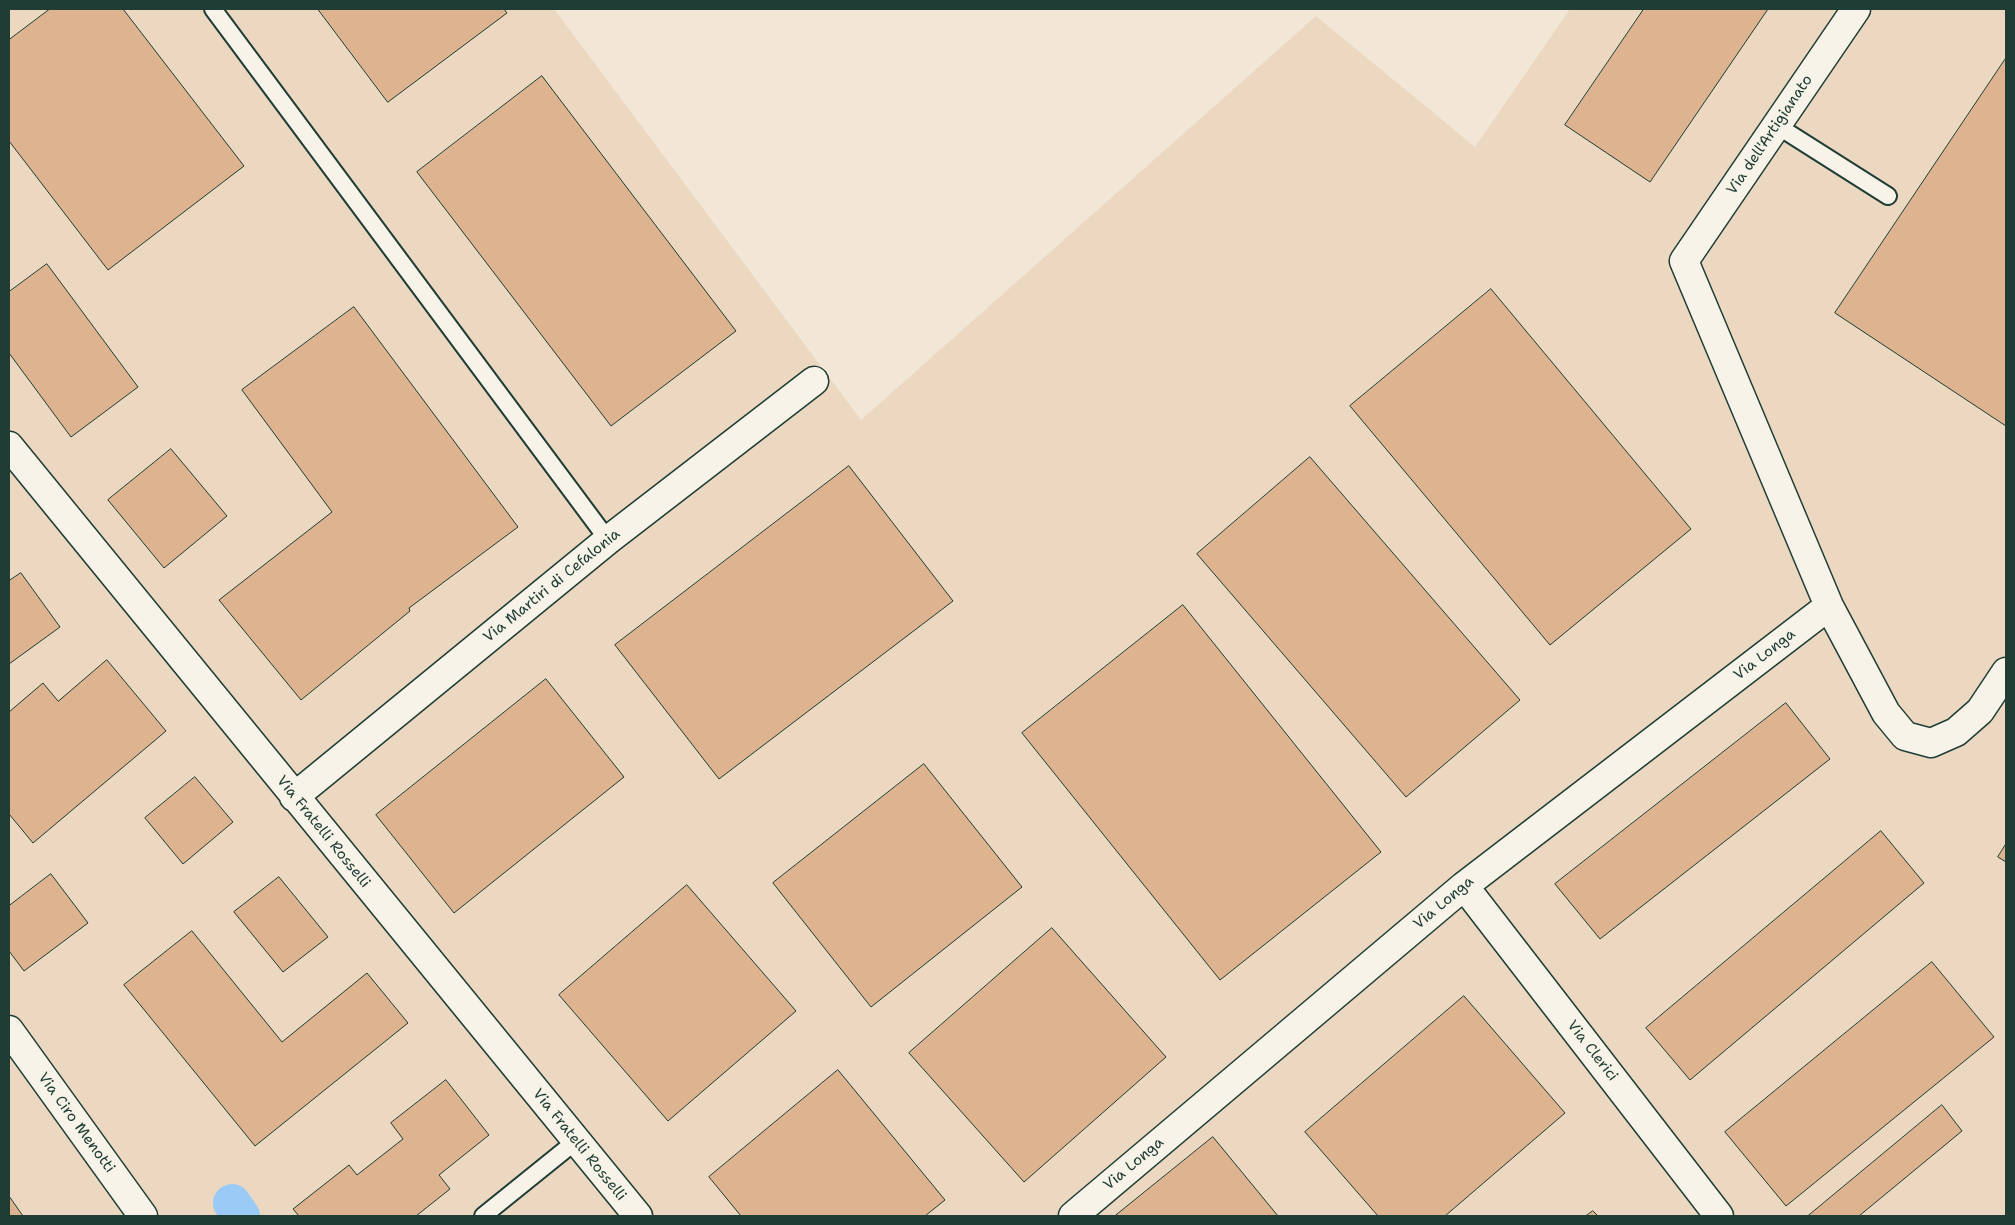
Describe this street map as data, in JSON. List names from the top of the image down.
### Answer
{
  "streets": {
    "street": [
      "Via dell'Artigianato",
      "Via Martiri di Cefalonia",
      "Via Longa",
      "Via Fratelli Rosselli",
      "Via Clerici",
      "Via Ciro Menotti"
    ]
  },
  "crossings": [
    ["Via dell'Artigianato", "Via Longa"],
    ["Via Martiri di Cefalonia", "Via Fratelli Rosselli"],
    ["Via Longa", "Via Clerici"]
  ]
}
